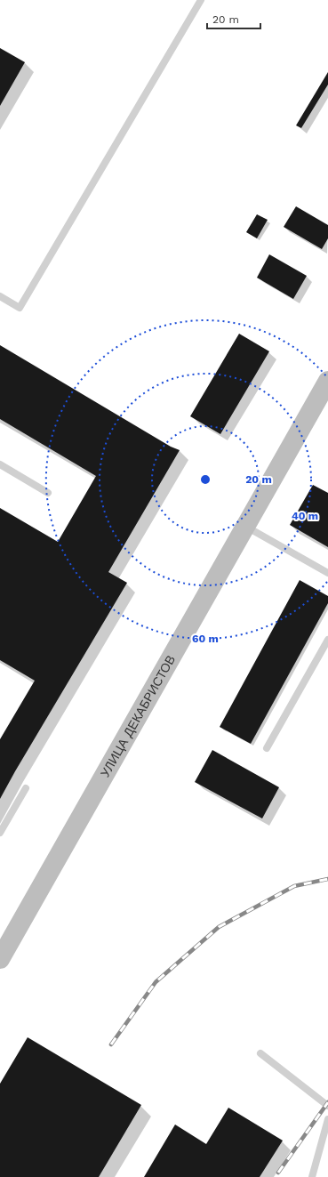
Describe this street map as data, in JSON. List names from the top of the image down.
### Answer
{
  "streets": {
    "street": ["УЛИЦА ДЕКАБРИСТОВ"]
  },
  "scale_bar": "20 m",
  "rings": ["20 m", "40 m", "60 m"]
}
